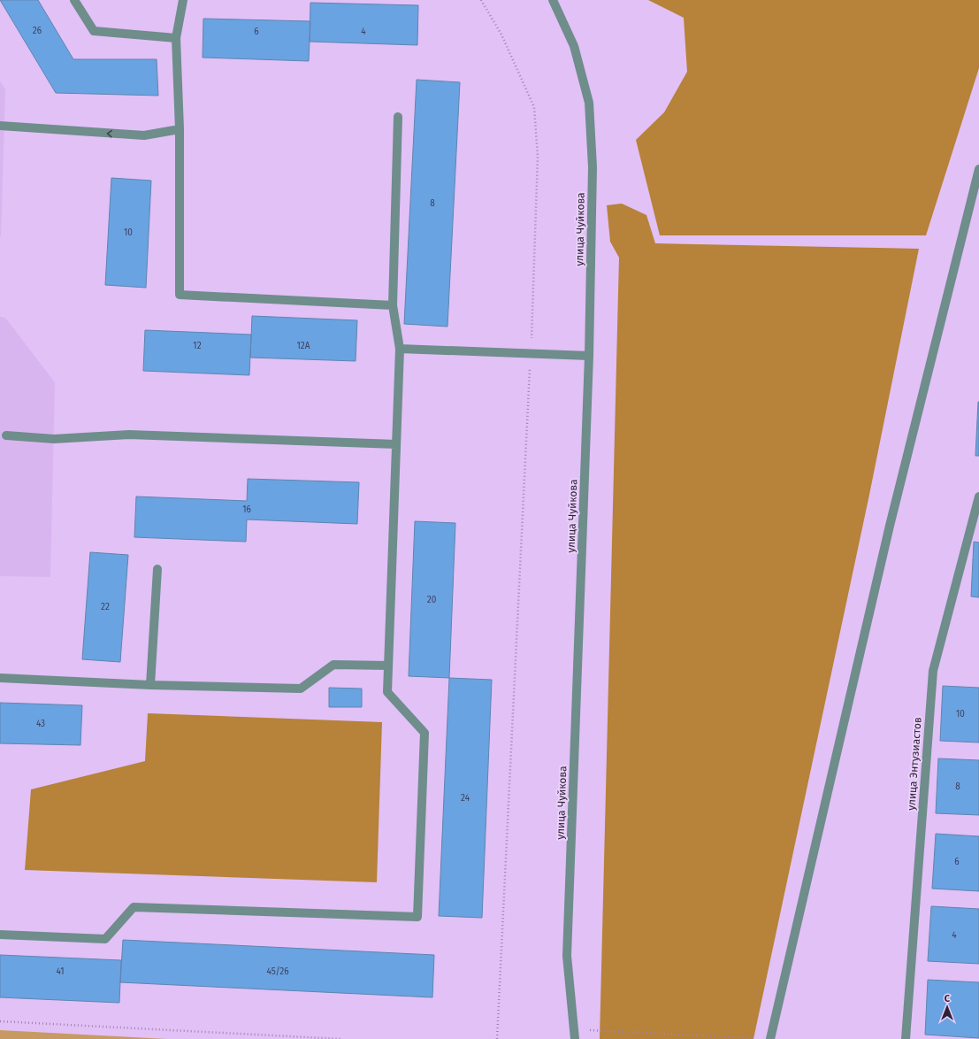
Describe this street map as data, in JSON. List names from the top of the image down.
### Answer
{
  "streets": {
    "street": ["улица Чуйкова", "улица Энтузиастов"]
  },
  "house_numbers": [
    "26",
    "6",
    "4",
    "8",
    "10",
    "12",
    "12А",
    "16",
    "20",
    "22",
    "10",
    "43",
    "8",
    "24",
    "6",
    "4",
    "41",
    "45/26"
  ],
  "north": "top"
}
